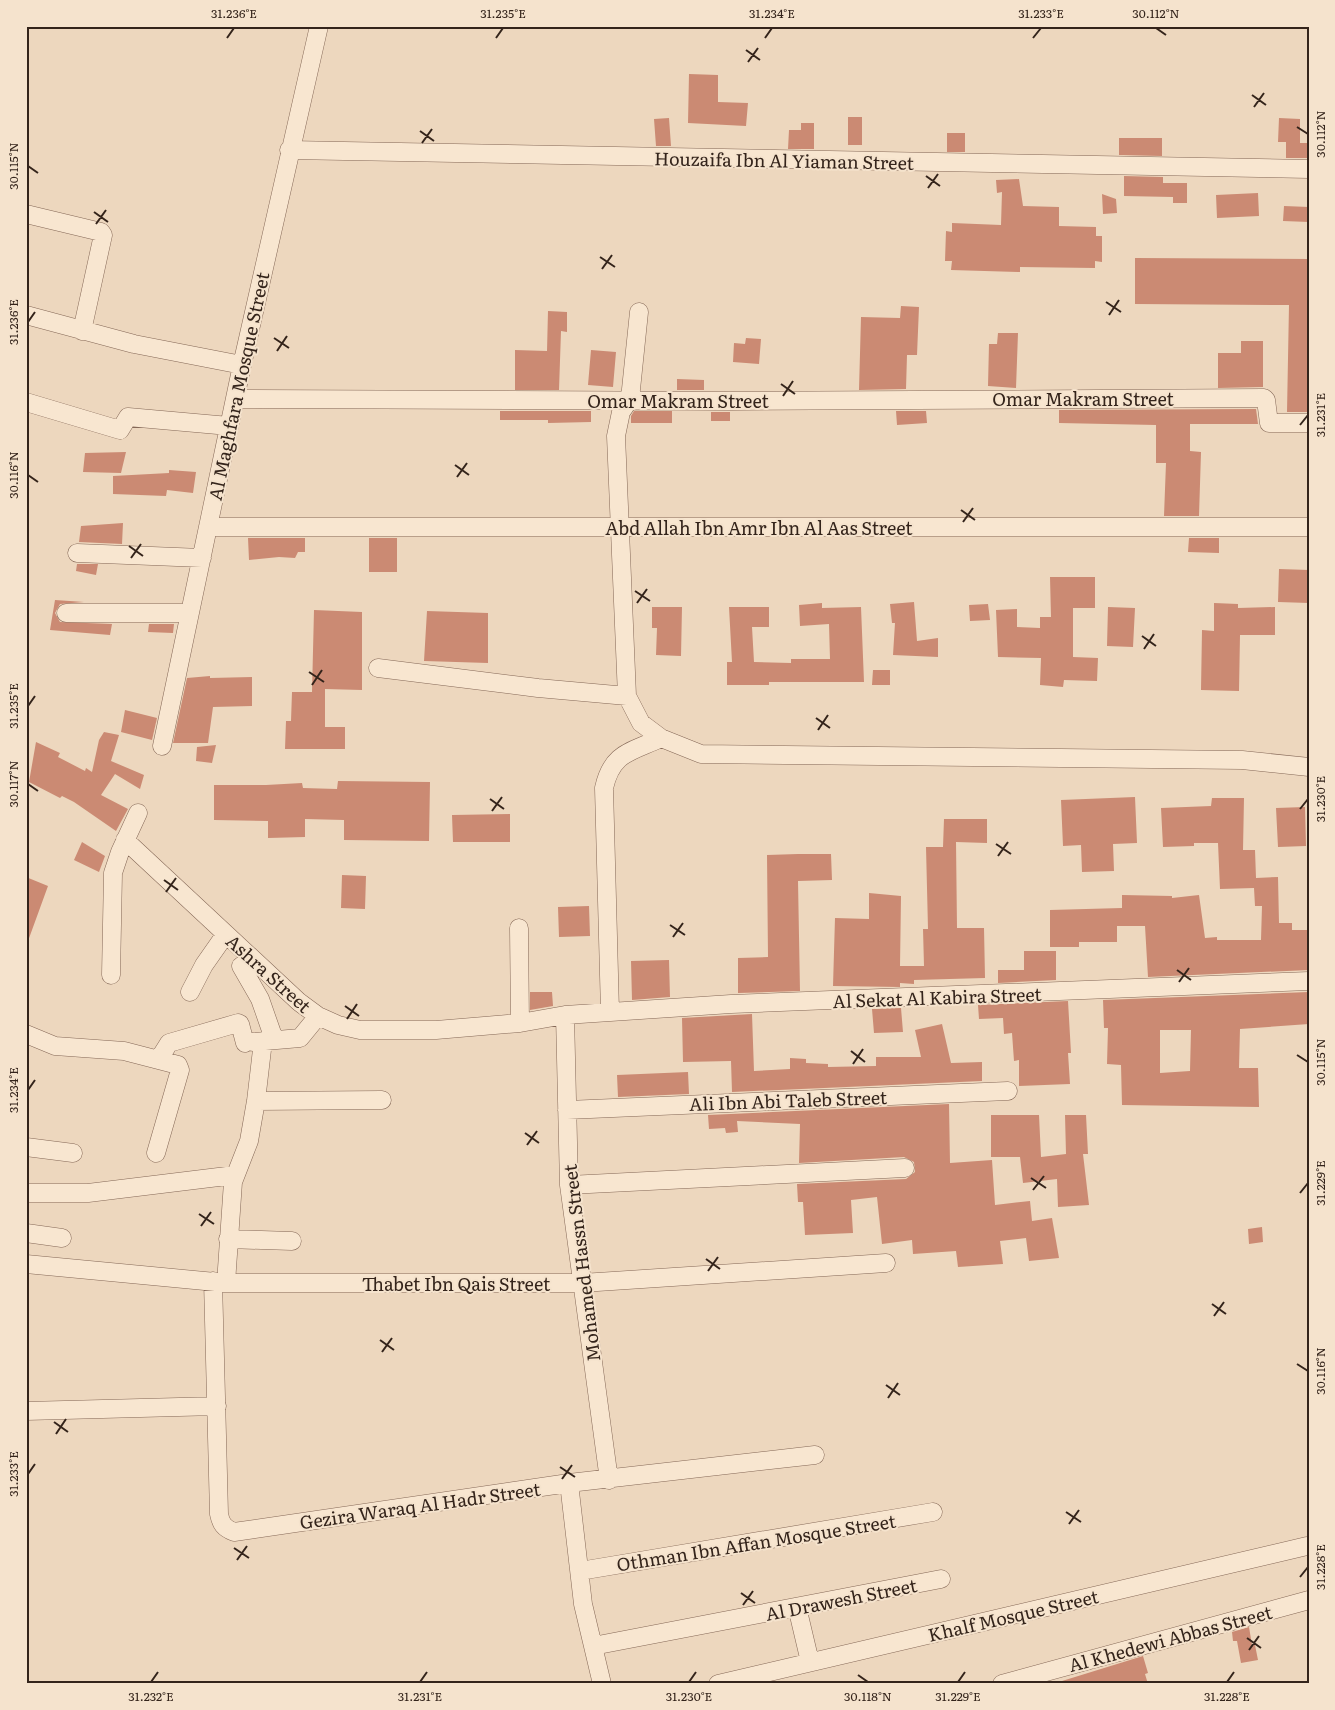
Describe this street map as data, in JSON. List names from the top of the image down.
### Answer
{
  "streets": {
    "street": [
      "Houzaifa Ibn Al Yiaman Street",
      "Al Maghfara Mosque Street",
      "Omar Makram Street",
      "Abd Allah Ibn Amr Ibn Al Aas Street",
      "Ashra Street",
      "Al Sekat Al Kabira Street",
      "Ali Ibn Abi Taleb Street",
      "Mohamed Hassn Street",
      "Thabet Ibn Qais Street",
      "Gezira Waraq Al Hadr Street",
      "Othman Ibn Affan Mosque Street",
      "Al Drawesh Street",
      "Khalf Mosque Street",
      "Al Khedewi Abbas Street"
    ]
  },
  "crossings": [
    ["Houzaifa Ibn Al Yiaman Street", "Al Maghfara Mosque Street"],
    ["Al Maghfara Mosque Street", "Omar Makram Street"],
    ["Al Maghfara Mosque Street", "Abd Allah Ibn Amr Ibn Al Aas Street"],
    ["Ashra Street", "Al Sekat Al Kabira Street"],
    ["Ashra Street", "Mohamed Hassn Street"],
    ["Al Sekat Al Kabira Street", "Mohamed Hassn Street"],
    ["Ali Ibn Abi Taleb Street", "Mohamed Hassn Street"],
    ["Mohamed Hassn Street", "Thabet Ibn Qais Street"],
    ["Mohamed Hassn Street", "Gezira Waraq Al Hadr Street"]
  ],
  "coordinates": [
    "31.236°E",
    "31.235°E",
    "31.234°E",
    "31.233°E",
    "30.112°N",
    "30.115°N",
    "31.231°E",
    "30.116°N",
    "30.117°N",
    "31.230°E",
    "31.229°E",
    "31.228°E",
    "31.232°E",
    "30.118°N"
  ]
}
